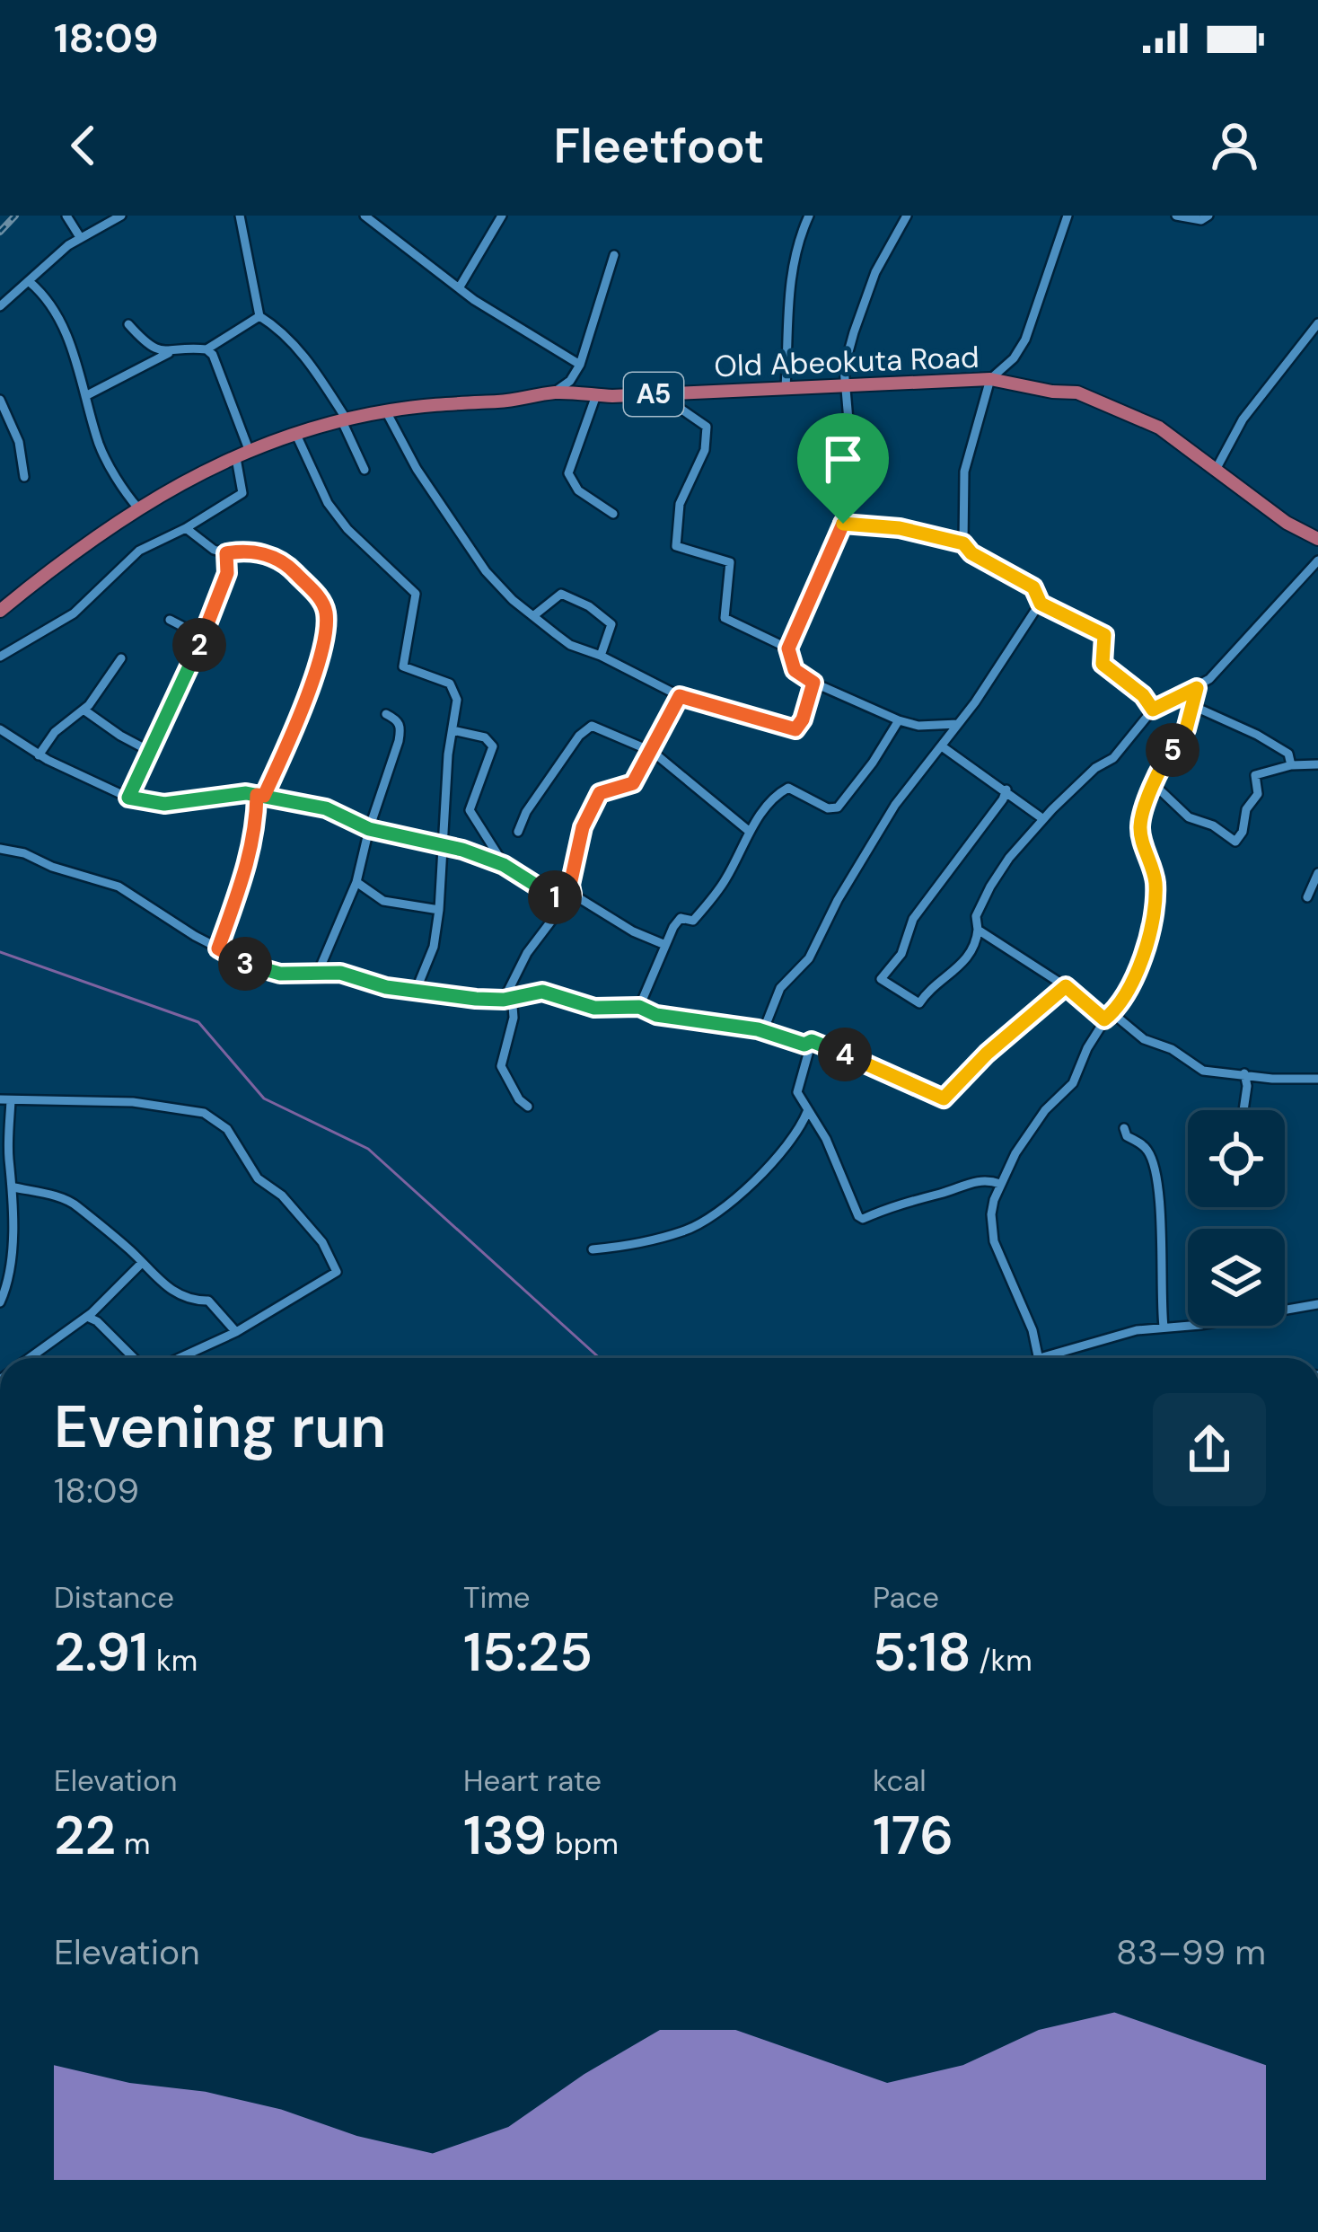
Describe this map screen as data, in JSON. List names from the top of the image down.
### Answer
{
  "streets": {
    "highway": ["Old Abeokuta Road", "A5"]
  },
  "page": {
    "status": "18:09",
    "header": "Fleetfoot",
    "pins": [
      "2",
      "5",
      "1",
      "3",
      "4"
    ],
    "heading": ["Evening run", "18:09"],
    "stats": [
      ["Distance", "2.91 km"],
      ["Time", "15:25"],
      ["Pace", "5:18 /km"],
      ["Elevation", "22 m"],
      ["Heart rate", "139 bpm"],
      ["kcal", "176"]
    ],
    "chart": ["Elevation", "83–99 m"]
  }
}
